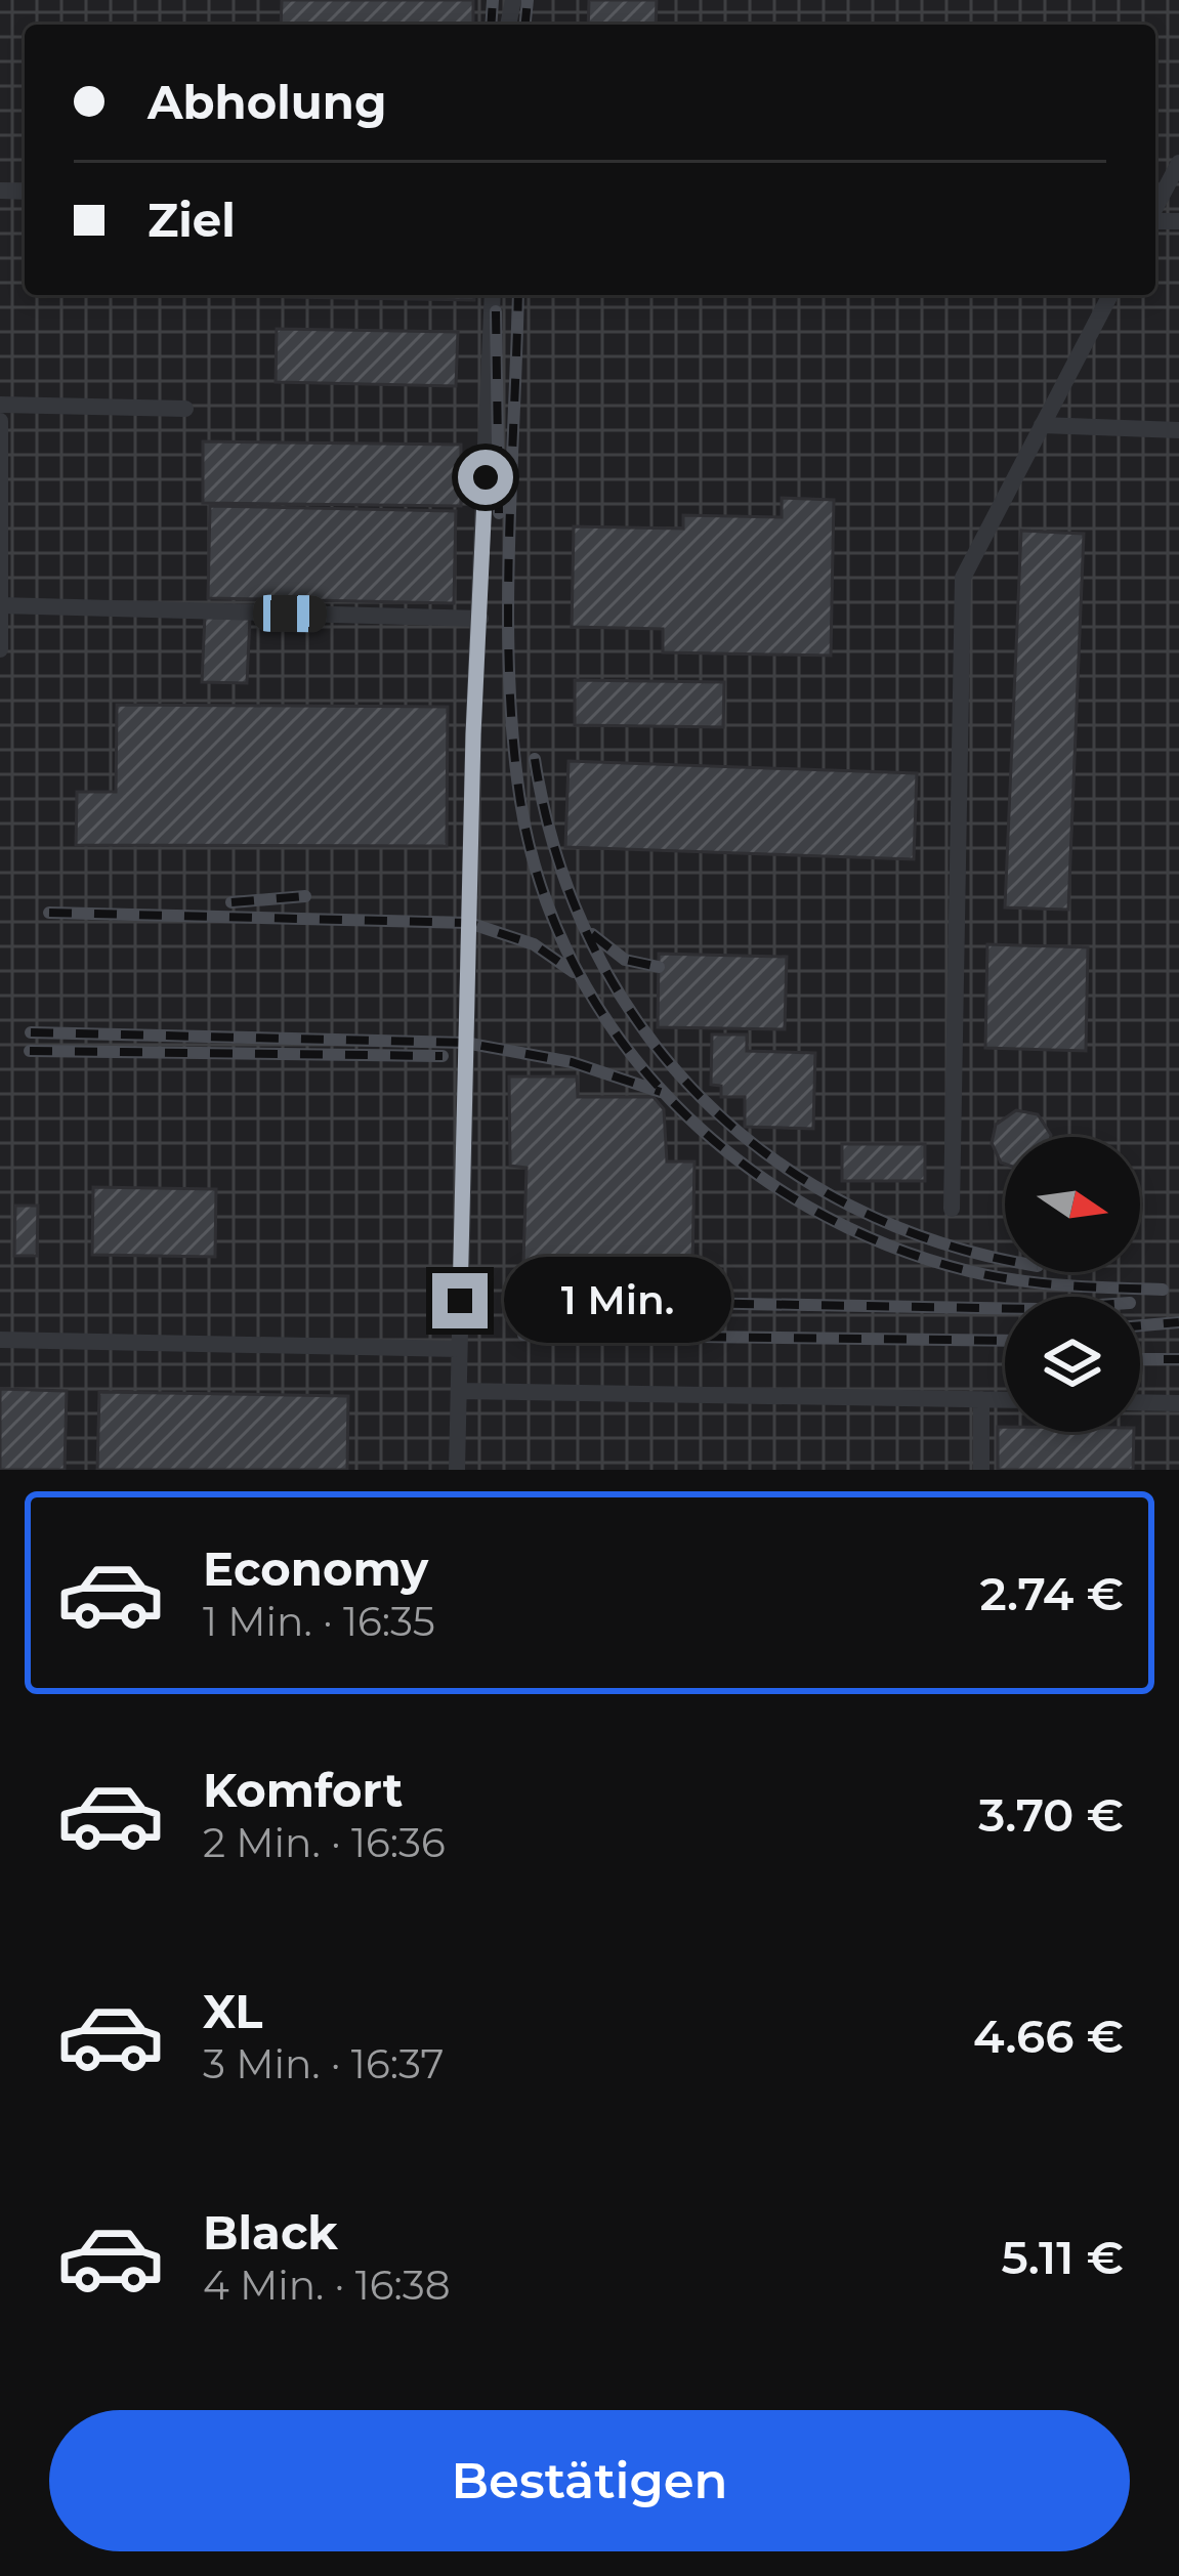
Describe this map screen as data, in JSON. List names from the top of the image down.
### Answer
{
  "north": "right",
  "page": {
    "banner": ["Abholung", "Ziel"],
    "bubble": "1 Min.",
    "list": [
      {
        "name": "Economy",
        "note": "1 Min. · 16:35",
        "value": "2.74 €"
      },
      {
        "name": "Komfort",
        "note": "2 Min. · 16:36",
        "value": "3.70 €"
      },
      {
        "name": "XL",
        "note": "3 Min. · 16:37",
        "value": "4.66 €"
      },
      {
        "name": "Black",
        "note": "4 Min. · 16:38",
        "value": "5.11 €"
      }
    ],
    "buttons": "Bestätigen"
  }
}
